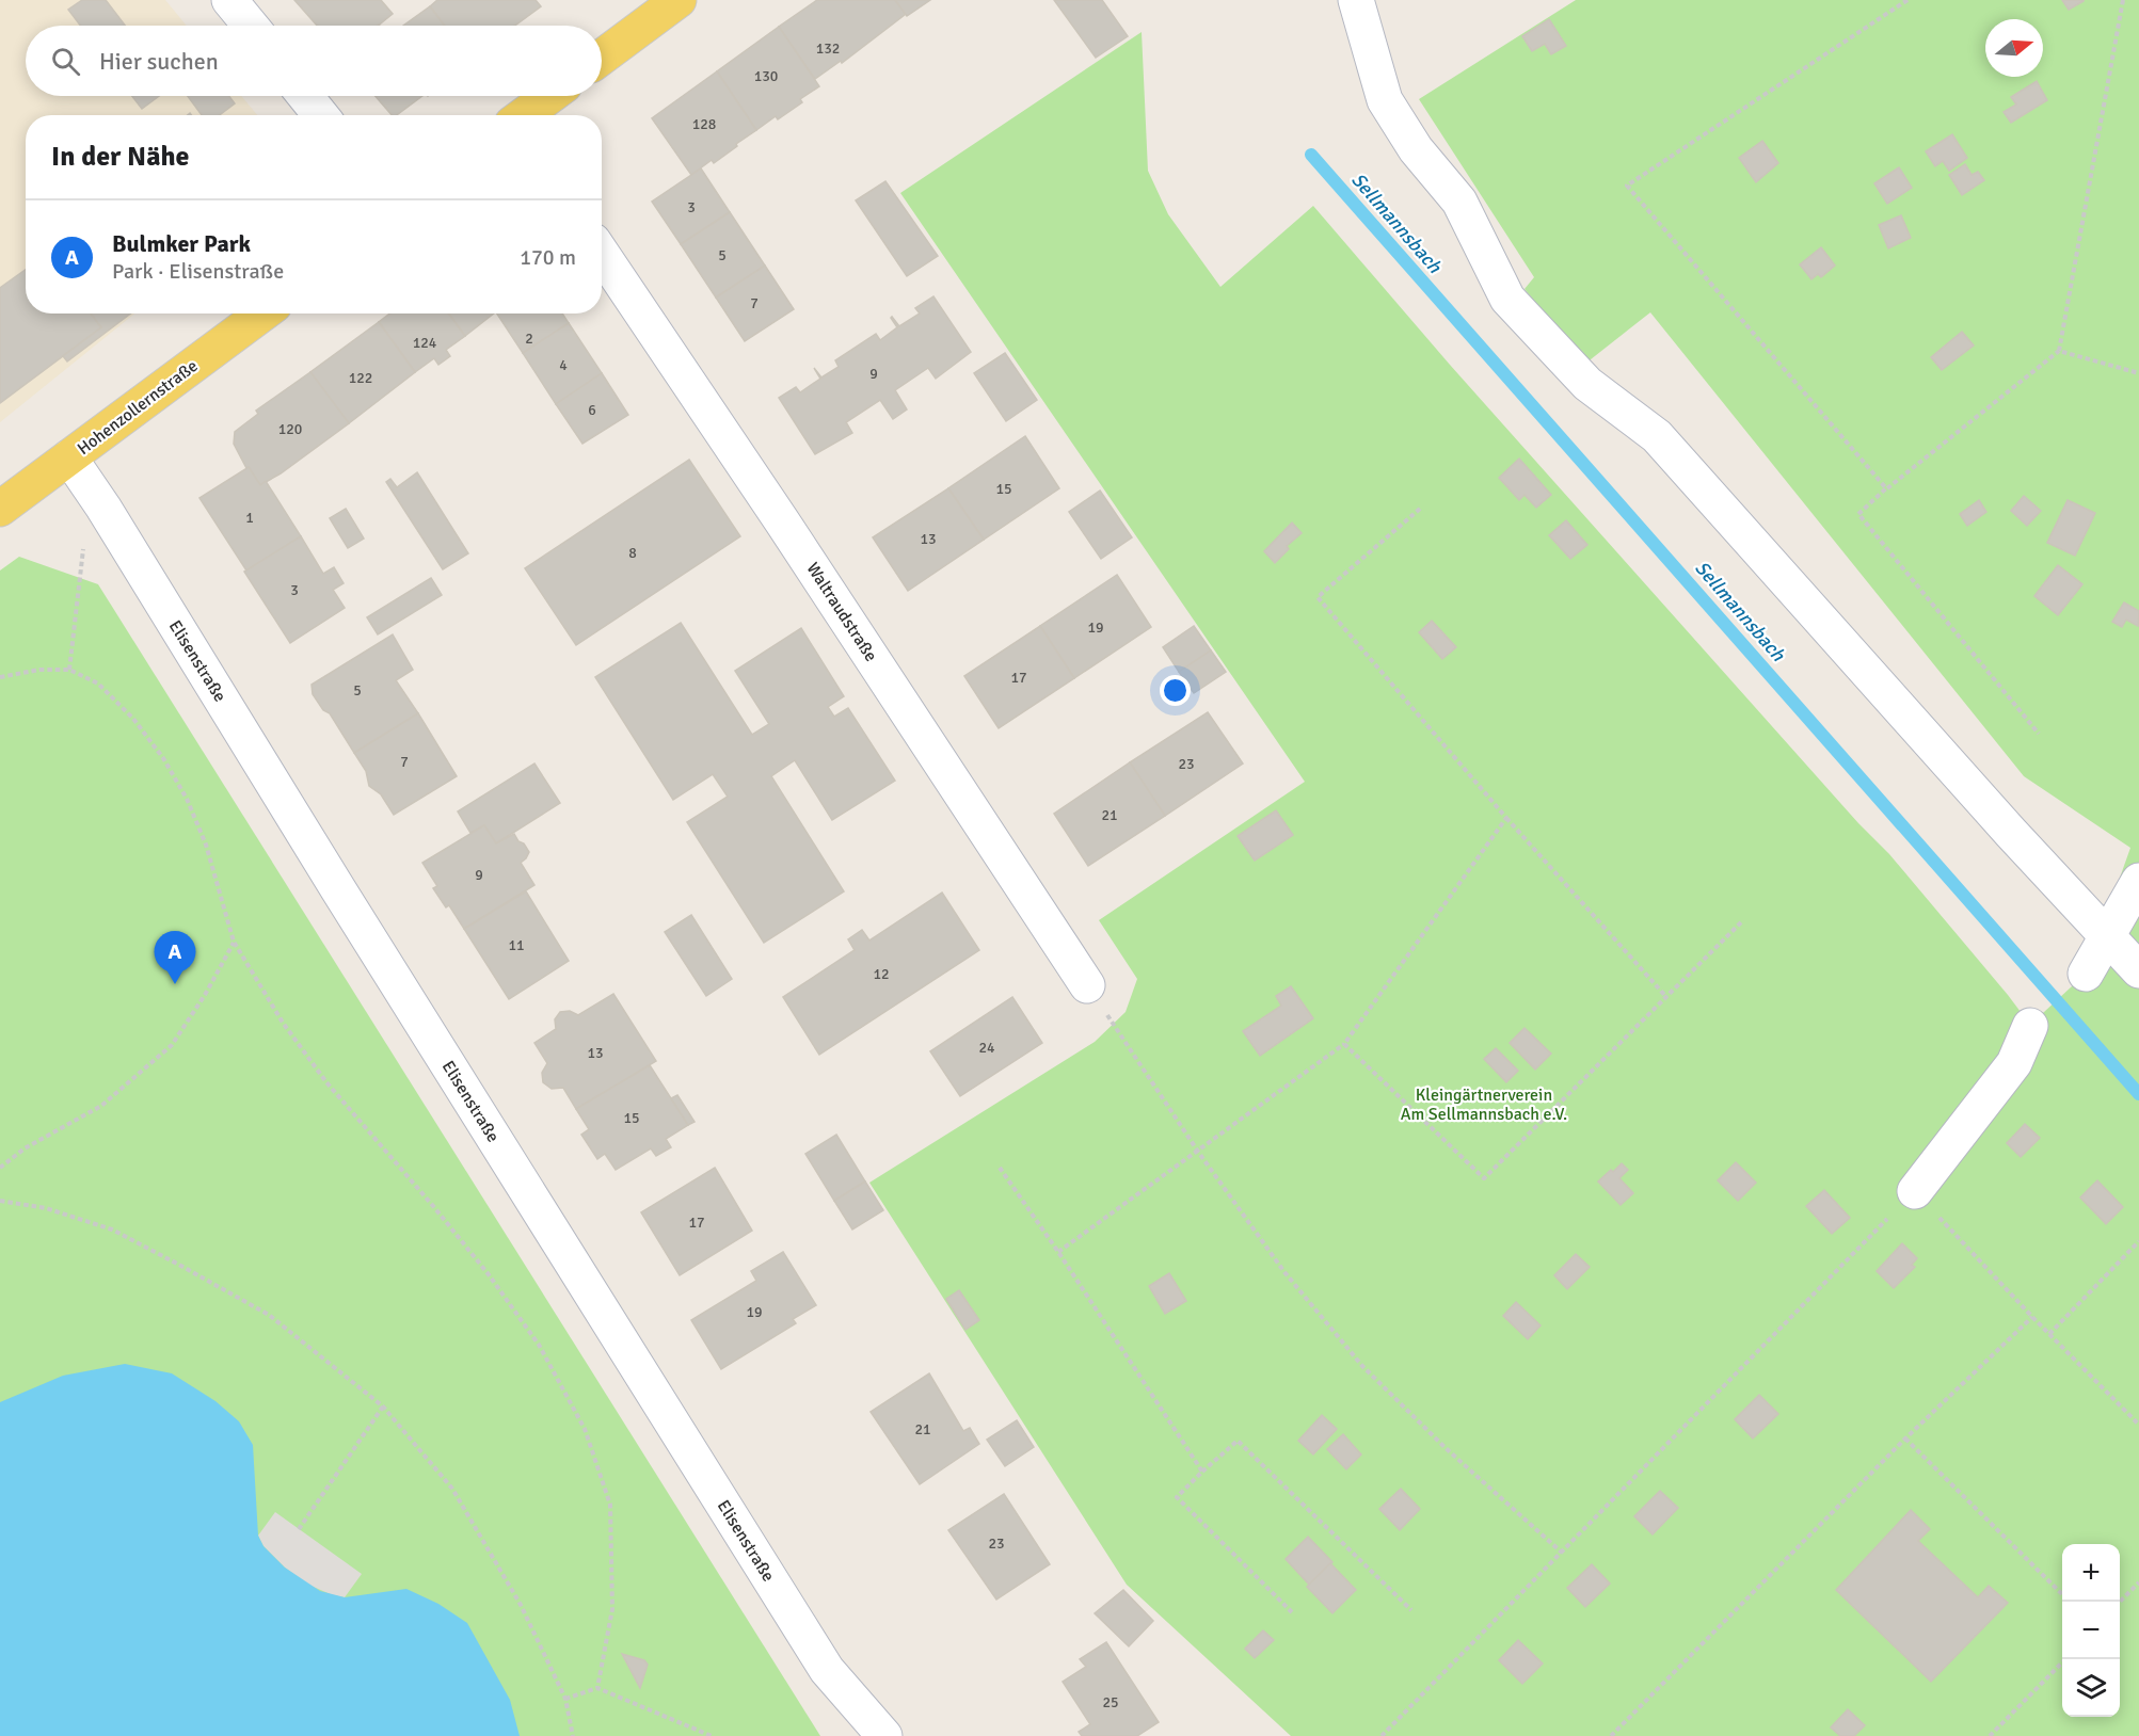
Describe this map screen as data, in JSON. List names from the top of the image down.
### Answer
{
  "streets": {
    "main road": ["Hohenzollernstraße"],
    "street": ["Waltraudstraße", "Elisenstraße"]
  },
  "crossings": [
    ["Hohenzollernstraße", "Elisenstraße"]
  ],
  "water": ["Sellmannsbach"],
  "parks": ["Kleingärtnerverein Am Sellmannsbach e.V."],
  "house_numbers": [
    "132",
    "130",
    "128",
    "3",
    "5",
    "7",
    "2",
    "124",
    "4",
    "9",
    "122",
    "6",
    "120",
    "15",
    "1",
    "13",
    "8",
    "3",
    "19",
    "17",
    "5",
    "7",
    "23",
    "21",
    "9",
    "11",
    "12",
    "24",
    "13",
    "15",
    "17",
    "19",
    "21",
    "23",
    "25"
  ],
  "north": "right",
  "page": {
    "search": "Hier suchen",
    "heading": "In der Nähe",
    "list": [
      {
        "mark": "A",
        "name": "Bulmker Park",
        "note": "Park · Elisenstraße",
        "value": "170 m"
      }
    ],
    "pins": "A",
    "map_buttons": ["+", "−"]
  }
}
